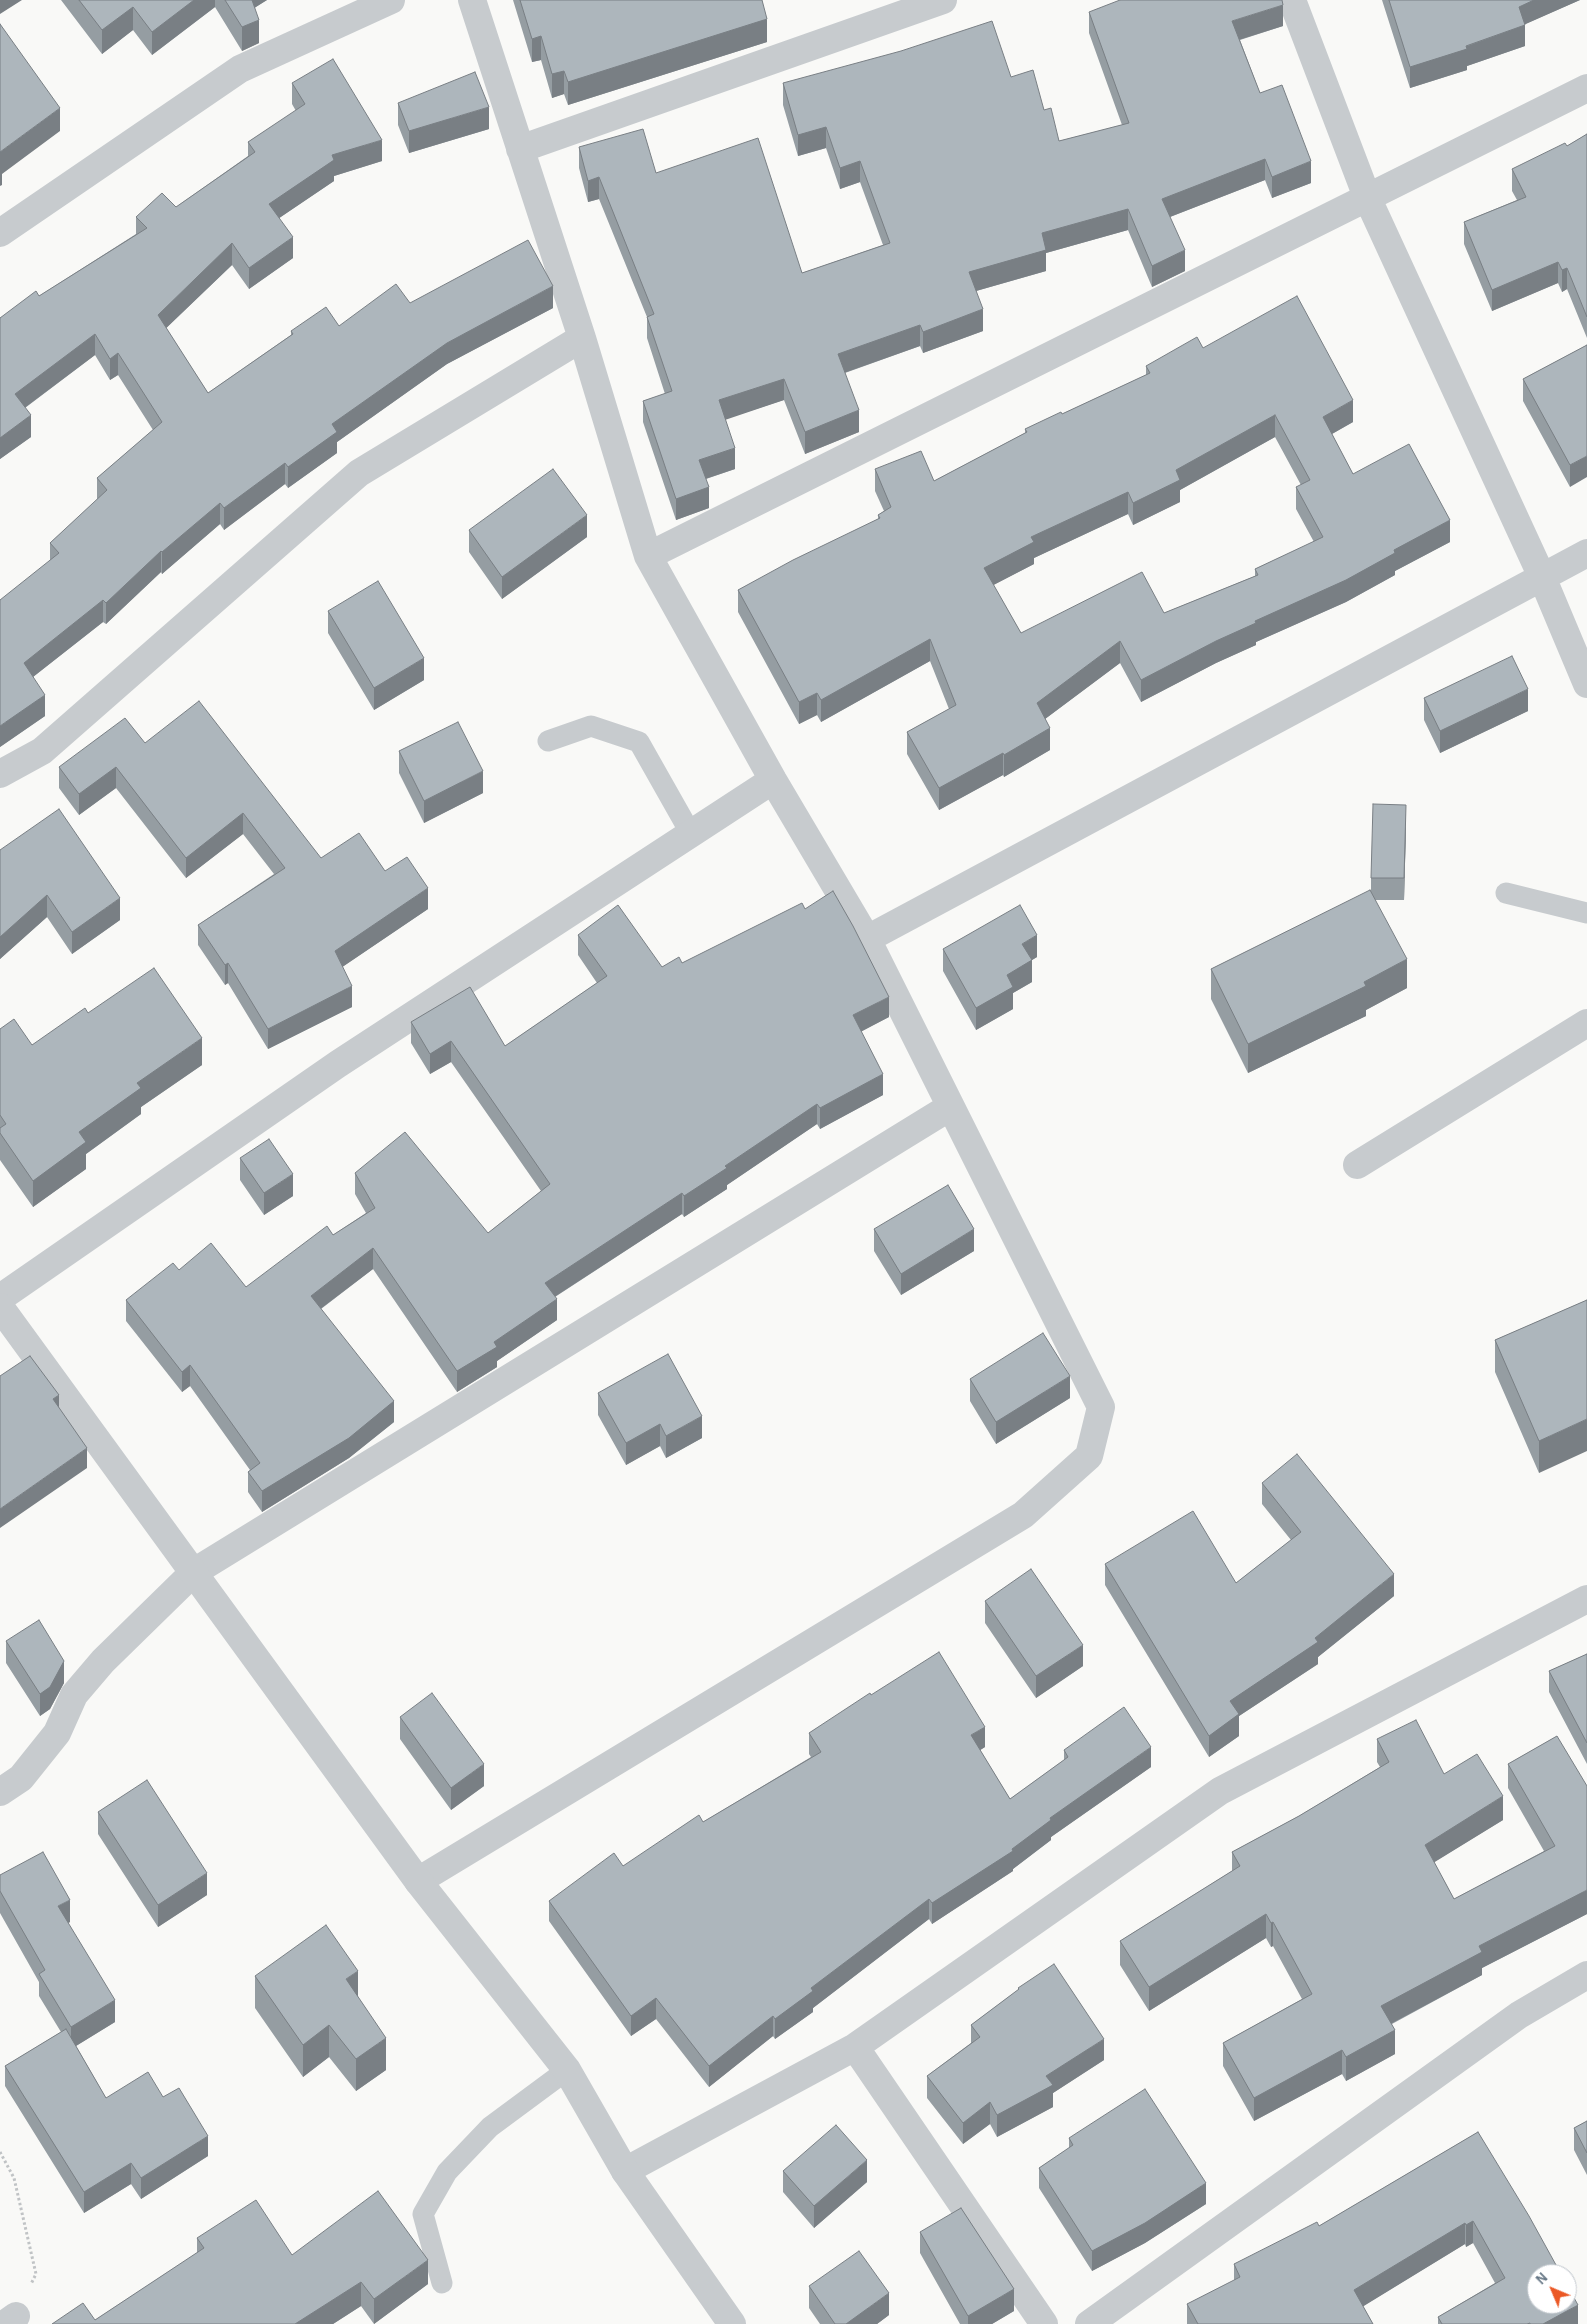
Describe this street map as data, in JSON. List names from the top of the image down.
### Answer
{
  "north": "top left"
}
